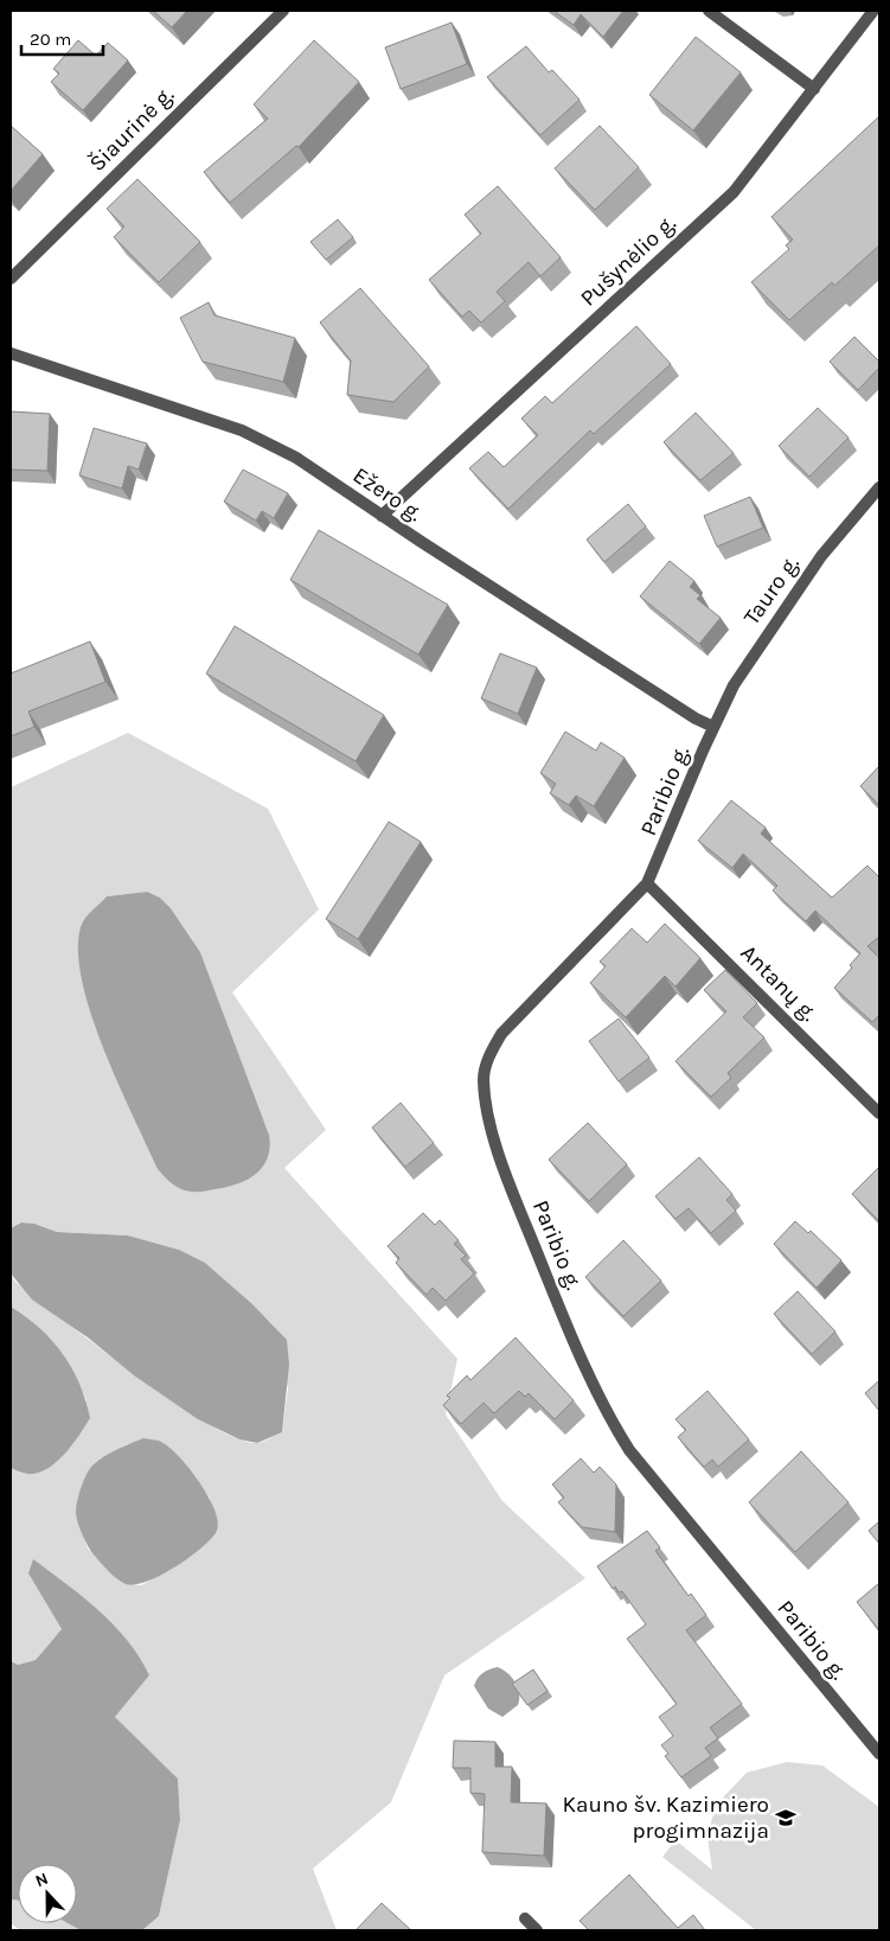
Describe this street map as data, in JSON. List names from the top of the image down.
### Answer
{
  "streets": {
    "street": [
      "Šiaurinė g.",
      "Pušynėlio g.",
      "Ežero g.",
      "Tauro g.",
      "Paribio g.",
      "Antanų g."
    ]
  },
  "crossings": [
    ["Pušynėlio g.", "Ežero g."],
    ["Ežero g.", "Tauro g."],
    ["Ežero g.", "Paribio g."],
    ["Tauro g.", "Paribio g."],
    ["Paribio g.", "Antanų g."]
  ],
  "places": {
    "school or university": ["Kauno šv. Kazimiero progimnazija"]
  },
  "scale_bar": "20 m",
  "north": "top"
}
